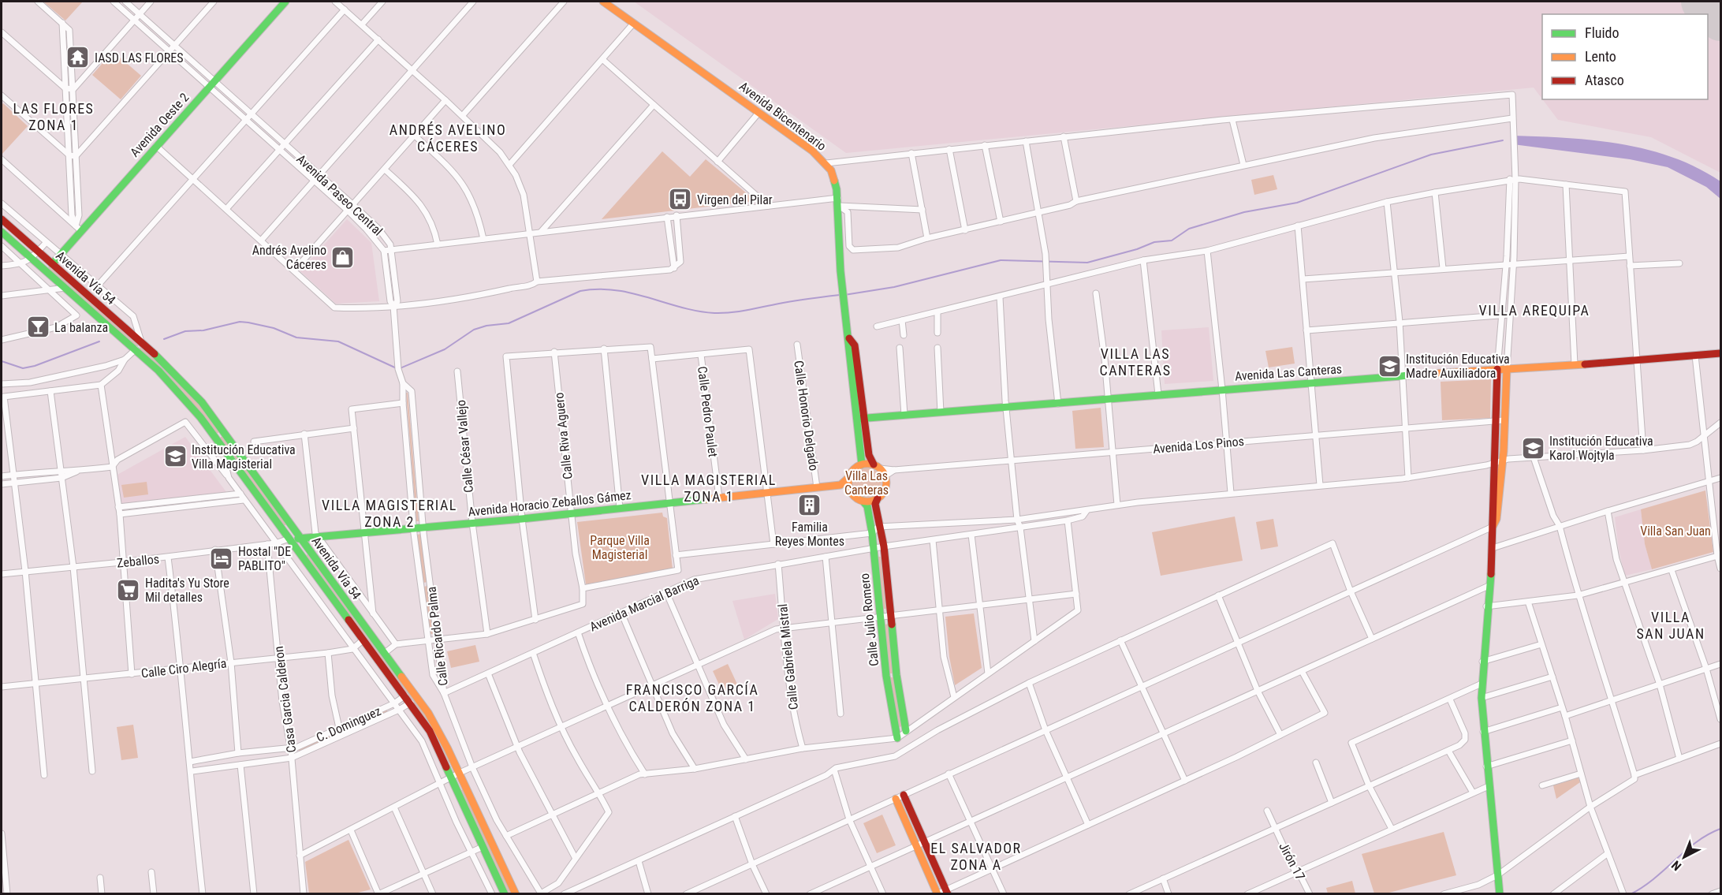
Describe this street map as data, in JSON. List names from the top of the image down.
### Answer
{
  "streets": {
    "main road": [
      "Avenida Bicentenario",
      "Avenida Oeste 2",
      "Avenida Vía 54",
      "Avenida Las Canteras",
      "Avenida Horacio Zeballos Gámez",
      "Calle Julio Romero"
    ],
    "street": [
      "Avenida Paseo Central",
      "Calle Pedro Paulet",
      "Calle Honorio Delgado",
      "Calle Riva Aguero",
      "Avenida Los Pinos",
      "Calle César Vallejo",
      "Zeballos",
      "Avenida Marcial Barriga",
      "Calle Ricardo Palma",
      "Calle Gabriela Mistral",
      "Calle Ciro Alegría",
      "Casa Garcia Calderon",
      "C. Dominguez",
      "Jirón 17"
    ]
  },
  "crossings": [
    ["Avenida Bicentenario", "Avenida Las Canteras"],
    ["Avenida Bicentenario", "Avenida Los Pinos"],
    ["Avenida Bicentenario", "Calle Julio Romero"],
    ["Avenida Oeste 2", "Avenida Paseo Central"],
    ["Avenida Oeste 2", "Avenida Vía 54"],
    ["Avenida Vía 54", "Avenida Horacio Zeballos Gámez"],
    ["Avenida Vía 54", "Zeballos"],
    ["Avenida Vía 54", "C. Dominguez"],
    ["Calle Pedro Paulet", "Avenida Horacio Zeballos Gámez"],
    ["Calle Honorio Delgado", "Avenida Horacio Zeballos Gámez"],
    ["Calle Riva Aguero", "Avenida Horacio Zeballos Gámez"],
    ["Avenida Los Pinos", "Calle Julio Romero"],
    ["Calle César Vallejo", "Avenida Horacio Zeballos Gámez"],
    ["Avenida Horacio Zeballos Gámez", "Zeballos"],
    ["Avenida Horacio Zeballos Gámez", "Calle Ricardo Palma"],
    ["Zeballos", "Casa Garcia Calderon"],
    ["Avenida Marcial Barriga", "Calle Julio Romero"],
    ["Avenida Marcial Barriga", "Calle Ricardo Palma"],
    ["Avenida Marcial Barriga", "Calle Gabriela Mistral"],
    ["Calle Ciro Alegría", "Casa Garcia Calderon"],
    ["Casa Garcia Calderon", "C. Dominguez"]
  ],
  "districts": [
    "LAS FLORES ZONA 1",
    "ANDRÉS AVELINO CÁCERES",
    "VILLA AREQUIPA",
    "VILLA LAS CANTERAS",
    "VILLA MAGISTERIAL ZONA 1",
    "VILLA MAGISTERIAL ZONA 2",
    "VILLA SAN JUAN",
    "FRANCISCO GARCÍA CALDERÓN ZONA 1",
    "EL SALVADOR ZONA A"
  ],
  "parks": ["Villa Las Canteras", "Villa San Juan", "Parque Villa Magisterial"],
  "places": {
    "temple": ["IASD LAS FLORES"],
    "bus stop": ["Virgen del Pilar"],
    "shop": ["Andrés Avelino Cáceres"],
    "bar": ["La balanza"],
    "school or university": ["Institución Educativa Madre Auxiliadora", "Institución Educativa Karol Wojtyla", "Institución Educativa Villa Magisterial"],
    "building": ["Familia Reyes Montes"],
    "hotel": ["Hostal \"DE PABLITO\""],
    "supermarket": ["Hadita's Yu Store Mil detalles"]
  },
  "legend": ["Fluido", "Lento", "Atasco"],
  "north": "bottom left"
}
